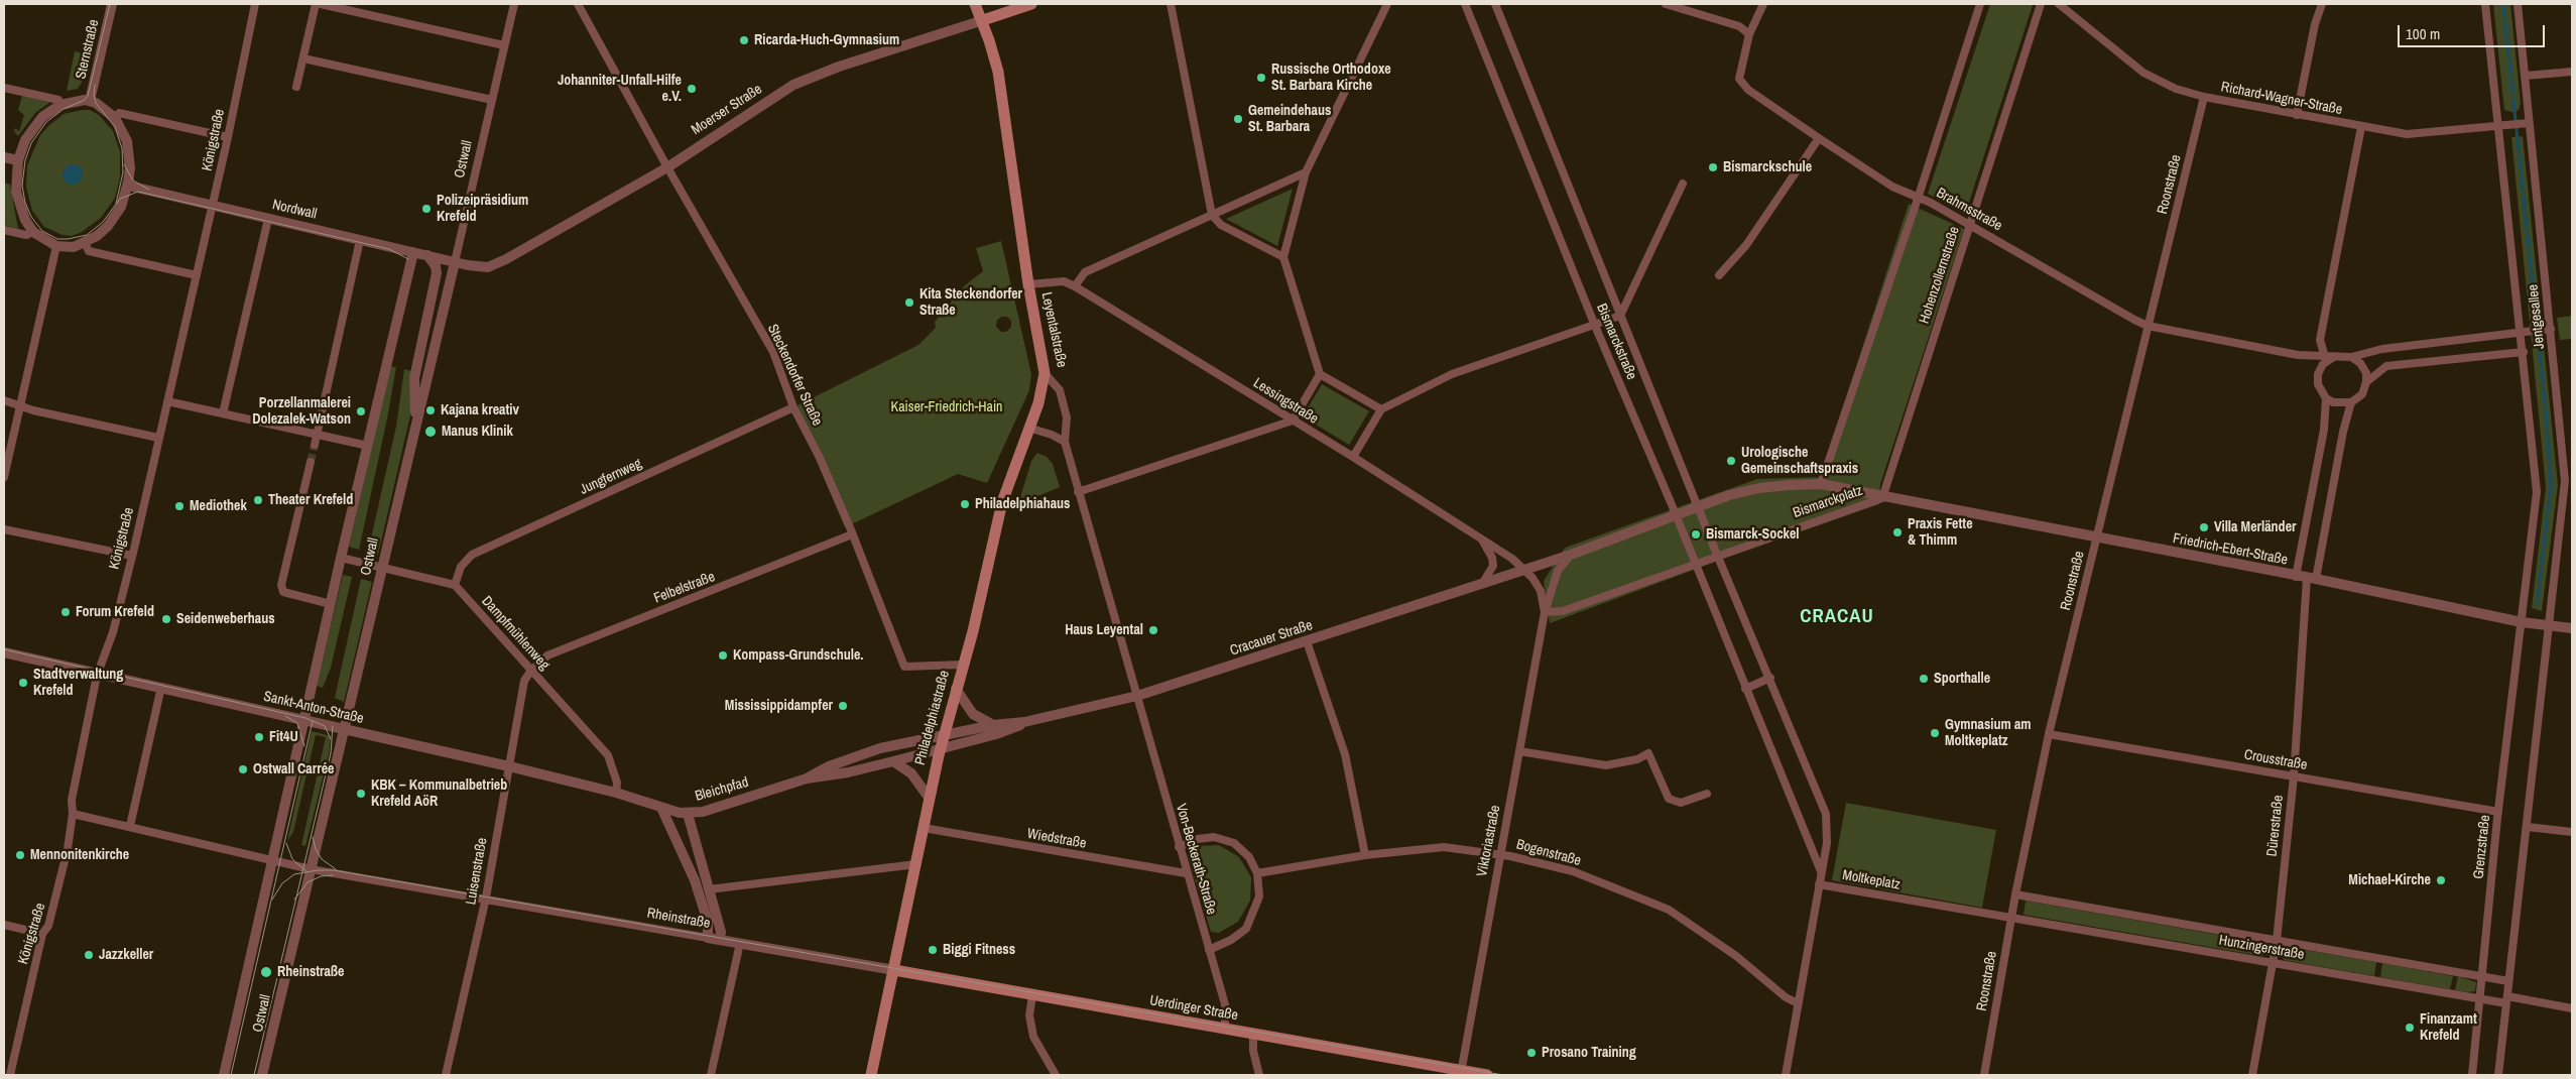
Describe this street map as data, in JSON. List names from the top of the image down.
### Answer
{
  "streets": {
    "main road": [
      "Moerser Straße",
      "Leyentalstraße",
      "Philadelphiastraße",
      "Uerdinger Straße"
    ],
    "street": [
      "Sternstraße",
      "Richard-Wagner-Straße",
      "Königstraße",
      "Ostwall",
      "Roonstraße",
      "Nordwall",
      "Brahmsstraße",
      "Hohenzollernstraße",
      "Jentgesallee",
      "Bismarckstraße",
      "Steckendorfer Straße",
      "Lessingstraße",
      "Jungfernweg",
      "Bismarckplatz",
      "Friedrich-Ebert-Straße",
      "Felbelstraße",
      "Dampfmühlenweg",
      "Cracauer Straße",
      "Sankt-Anton-Straße",
      "Crousstraße",
      "Bleichpfad",
      "Dürerstraße",
      "Wiedstraße",
      "Viktoriastraße",
      "Grenzstraße",
      "Bogenstraße",
      "Von-Beckerath-Straße",
      "Luisenstraße",
      "Moltkeplatz",
      "Rheinstraße",
      "Hunzingerstraße"
    ]
  },
  "crossings": [
    ["Sternstraße", "Nordwall"],
    ["Richard-Wagner-Straße", "Roonstraße"],
    ["Richard-Wagner-Straße", "Jentgesallee"],
    ["Moerser Straße", "Ostwall"],
    ["Moerser Straße", "Nordwall"],
    ["Moerser Straße", "Leyentalstraße"],
    ["Moerser Straße", "Steckendorfer Straße"],
    ["Königstraße", "Nordwall"],
    ["Königstraße", "Sankt-Anton-Straße"],
    ["Königstraße", "Rheinstraße"],
    ["Ostwall", "Nordwall"],
    ["Ostwall", "Sankt-Anton-Straße"],
    ["Ostwall", "Rheinstraße"],
    ["Roonstraße", "Brahmsstraße"],
    ["Roonstraße", "Friedrich-Ebert-Straße"],
    ["Roonstraße", "Crousstraße"],
    ["Roonstraße", "Moltkeplatz"],
    ["Roonstraße", "Hunzingerstraße"],
    ["Brahmsstraße", "Hohenzollernstraße"],
    ["Brahmsstraße", "Dürerstraße"],
    ["Hohenzollernstraße", "Bismarckplatz"],
    ["Hohenzollernstraße", "Friedrich-Ebert-Straße"],
    ["Jentgesallee", "Friedrich-Ebert-Straße"],
    ["Jentgesallee", "Grenzstraße"],
    ["Leyentalstraße", "Cracauer Straße"],
    ["Leyentalstraße", "Philadelphiastraße"],
    ["Leyentalstraße", "Von-Beckerath-Straße"],
    ["Bismarckstraße", "Bismarckplatz"],
    ["Steckendorfer Straße", "Jungfernweg"],
    ["Steckendorfer Straße", "Felbelstraße"],
    ["Steckendorfer Straße", "Philadelphiastraße"],
    ["Lessingstraße", "Bismarckplatz"],
    ["Lessingstraße", "Cracauer Straße"],
    ["Lessingstraße", "Viktoriastraße"],
    ["Jungfernweg", "Dampfmühlenweg"],
    ["Bismarckplatz", "Friedrich-Ebert-Straße"],
    ["Bismarckplatz", "Cracauer Straße"],
    ["Bismarckplatz", "Viktoriastraße"],
    ["Friedrich-Ebert-Straße", "Dürerstraße"],
    ["Friedrich-Ebert-Straße", "Grenzstraße"],
    ["Felbelstraße", "Dampfmühlenweg"],
    ["Felbelstraße", "Luisenstraße"],
    ["Dampfmühlenweg", "Sankt-Anton-Straße"],
    ["Dampfmühlenweg", "Bleichpfad"],
    ["Dampfmühlenweg", "Luisenstraße"],
    ["Cracauer Straße", "Philadelphiastraße"],
    ["Cracauer Straße", "Bleichpfad"],
    ["Cracauer Straße", "Viktoriastraße"],
    ["Cracauer Straße", "Von-Beckerath-Straße"],
    ["Sankt-Anton-Straße", "Bleichpfad"],
    ["Sankt-Anton-Straße", "Luisenstraße"],
    ["Philadelphiastraße", "Bleichpfad"],
    ["Philadelphiastraße", "Wiedstraße"],
    ["Philadelphiastraße", "Rheinstraße"],
    ["Philadelphiastraße", "Uerdinger Straße"],
    ["Crousstraße", "Dürerstraße"],
    ["Crousstraße", "Grenzstraße"],
    ["Dürerstraße", "Hunzingerstraße"],
    ["Wiedstraße", "Von-Beckerath-Straße"],
    ["Viktoriastraße", "Bogenstraße"],
    ["Viktoriastraße", "Uerdinger Straße"],
    ["Grenzstraße", "Hunzingerstraße"],
    ["Von-Beckerath-Straße", "Uerdinger Straße"],
    ["Luisenstraße", "Rheinstraße"],
    ["Moltkeplatz", "Hunzingerstraße"],
    ["Rheinstraße", "Uerdinger Straße"]
  ],
  "districts": ["CRACAU"],
  "parks": ["Kaiser-Friedrich-Hain"],
  "places": [
    "Ricarda-Huch-Gymnasium",
    "Russische Orthodoxe St. Barbara Kirche",
    "Johanniter-Unfall-Hilfe e.V.",
    "Gemeindehaus St. Barbara",
    "Bismarckschule",
    "Polizeipräsidium Krefeld",
    "Kita Steckendorfer Straße",
    "Kajana kreativ",
    "Porzellanmalerei Dolezalek-Watson",
    "Manus Klinik",
    "Urologische Gemeinschaftspraxis",
    "Theater Krefeld",
    "Philadelphiahaus",
    "Mediothek",
    "Villa Merländer",
    "Praxis Fette & Thimm",
    "Bismarck-Sockel",
    "Forum Krefeld",
    "Seidenweberhaus",
    "Haus Leyental",
    "Kompass-Grundschule.",
    "Sporthalle",
    "Stadtverwaltung Krefeld",
    "Mississippidampfer",
    "Gymnasium am Moltkeplatz",
    "Fit4U",
    "Ostwall Carrée",
    "KBK – Kommunalbetrieb Krefeld AöR",
    "Mennonitenkirche",
    "Michael-Kirche",
    "Biggi Fitness",
    "Jazzkeller",
    "Rheinstraße",
    "Finanzamt Krefeld",
    "Prosano Training"
  ],
  "scale_bar": "100 m"
}
